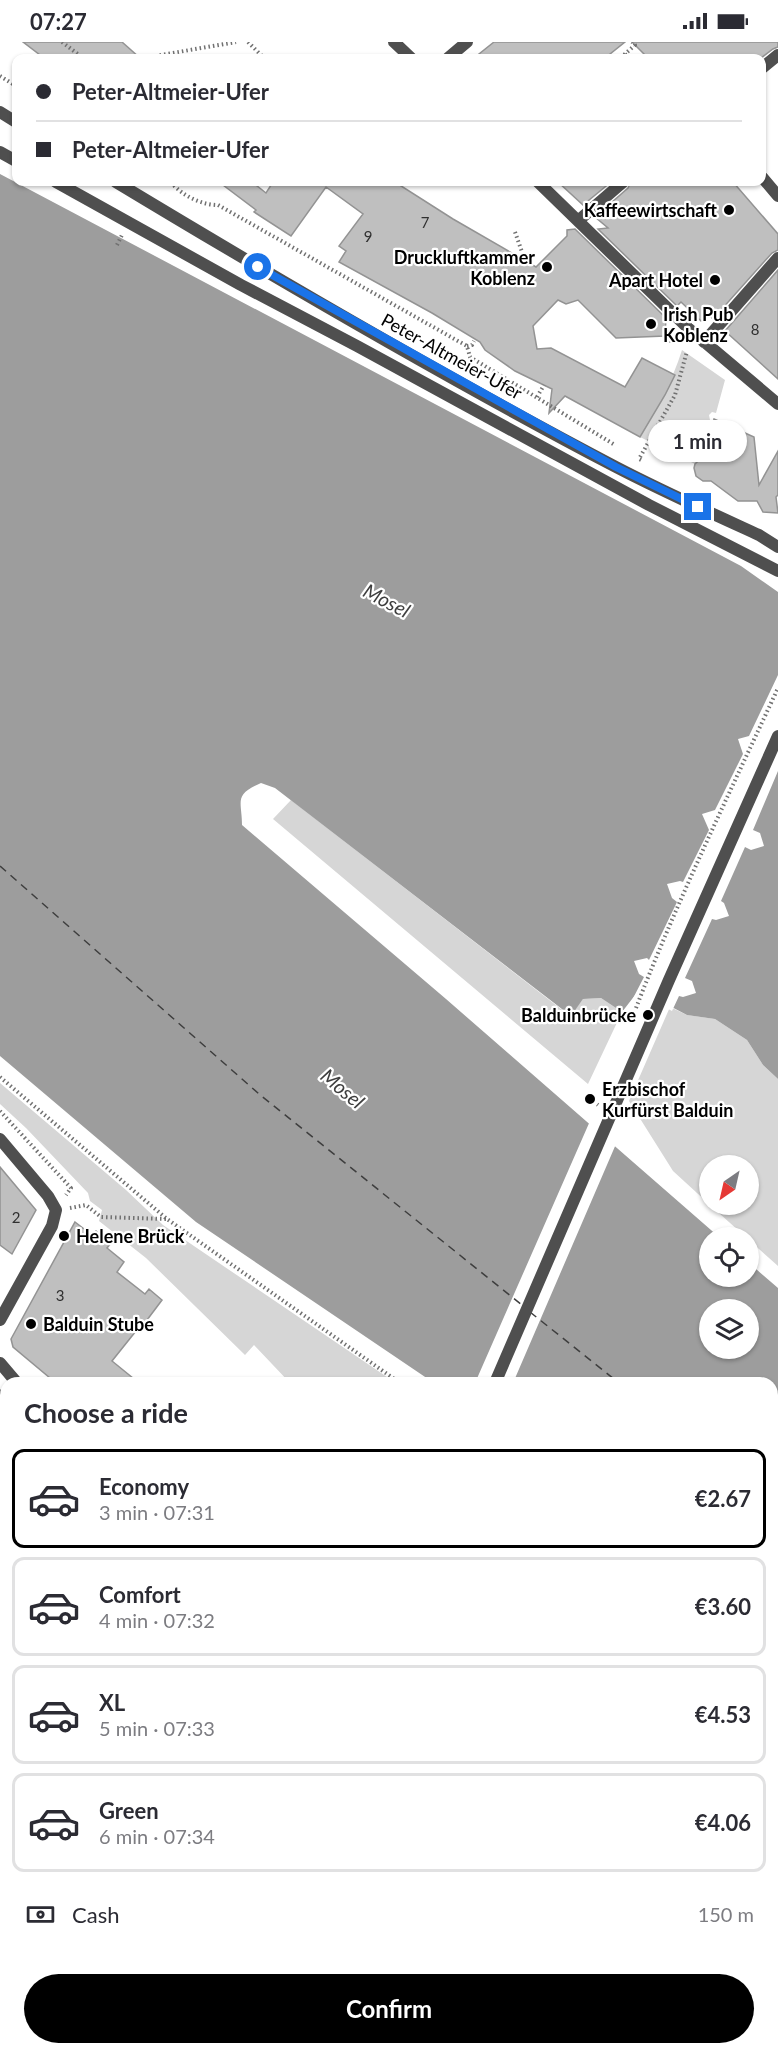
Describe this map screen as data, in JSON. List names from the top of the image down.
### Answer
{
  "streets": {
    "street": ["Peter-Altmeier-Ufer"]
  },
  "water": ["Mosel"],
  "places": [
    "Kaffeewirtschaft",
    "Druckluftkammer Koblenz",
    "Apart Hotel",
    "Irish Pub Koblenz",
    "Balduinbrücke",
    "Erzbischof Kurfürst Balduin",
    "Helene Brück",
    "Balduin Stube"
  ],
  "house_numbers": [
    "7",
    "9",
    "8",
    "2",
    "3"
  ],
  "north": "bottom left",
  "page": {
    "status": "07:27",
    "banner": ["Peter-Altmeier-Ufer", "Peter-Altmeier-Ufer"],
    "bubble": "1 min",
    "heading": "Choose a ride",
    "list": [
      {
        "name": "Economy",
        "note": "3 min · 07:31",
        "value": "€2.67"
      },
      {
        "name": "Comfort",
        "note": "4 min · 07:32",
        "value": "€3.60"
      },
      {
        "name": "XL",
        "note": "5 min · 07:33",
        "value": "€4.53"
      },
      {
        "name": "Green",
        "note": "6 min · 07:34",
        "value": "€4.06"
      }
    ],
    "pay": ["Cash", "150 m"],
    "buttons": "Confirm"
  }
}
